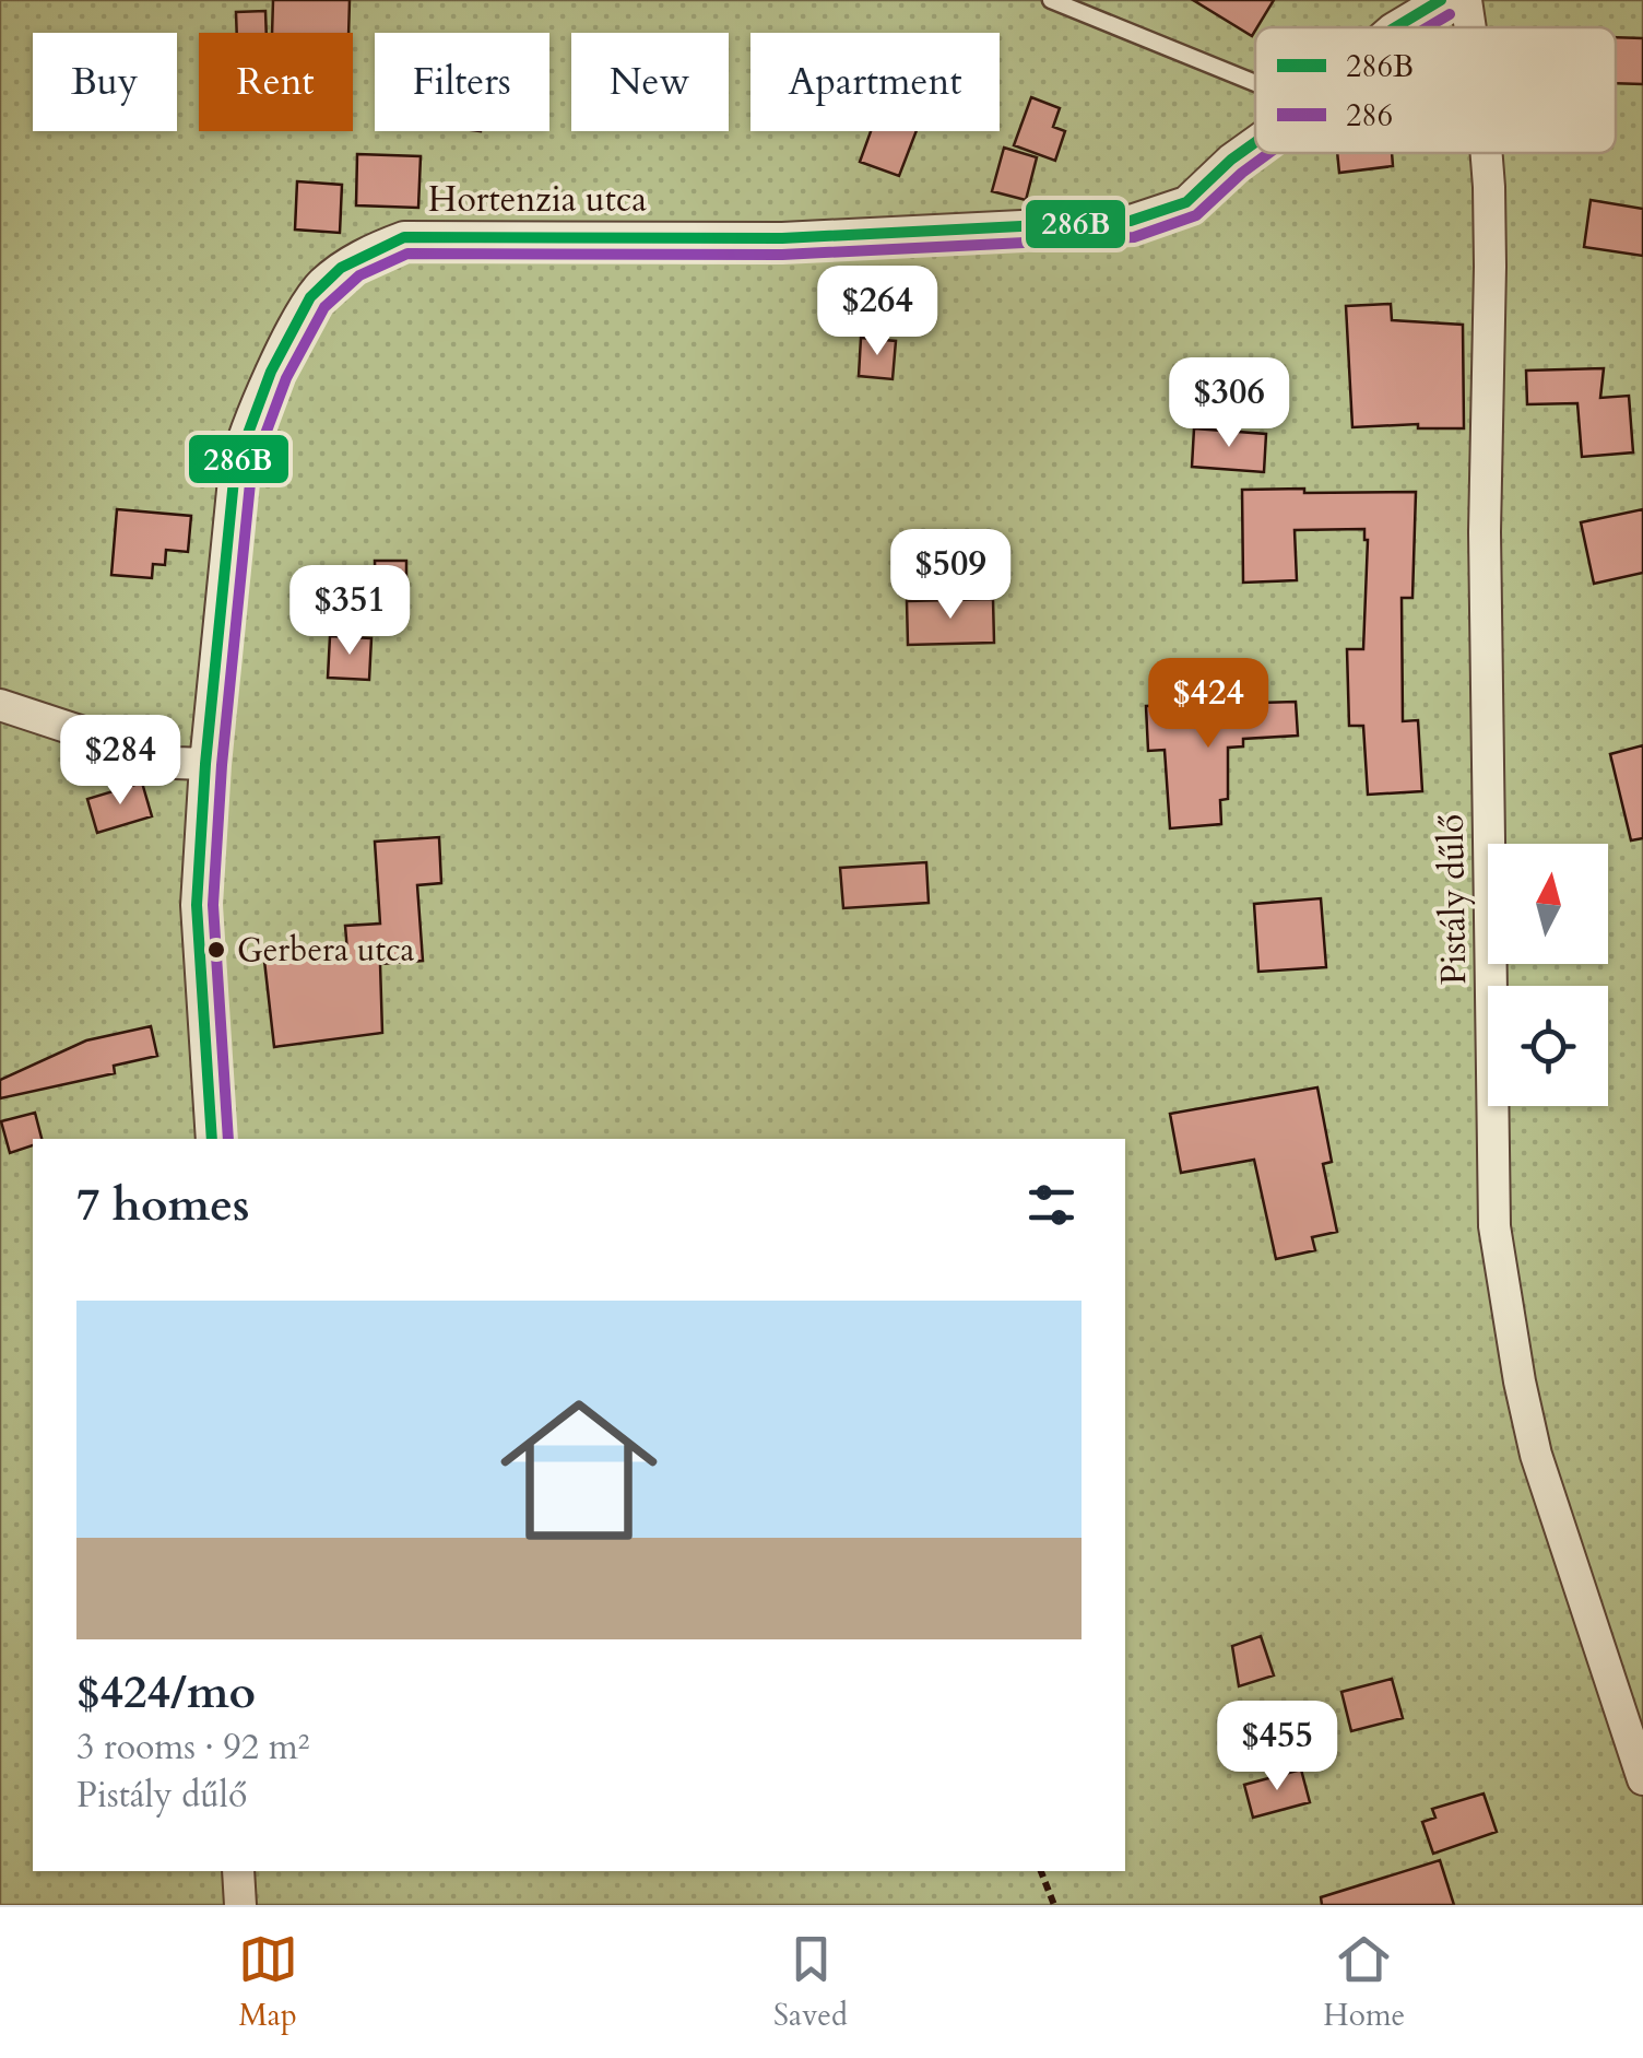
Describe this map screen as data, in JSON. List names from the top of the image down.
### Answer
{
  "streets": {
    "street": ["Hortenzia utca", "Pistály dűlő"]
  },
  "places": ["Gerbera utca"],
  "lines": ["transit line 286B", "transit line 286"],
  "legend": ["286B", "286"],
  "north": "top",
  "page": {
    "chip": [
      "Buy",
      "Rent",
      "Filters",
      "New",
      "Apartment"
    ],
    "price": [
      "$264",
      "$306",
      "$509",
      "$351",
      "$424",
      "$284",
      "$455"
    ],
    "heading": "7 homes",
    "list": [
      {
        "name": "$424/mo",
        "note": "3 rooms · 92 m² · Pistály dűlő"
      }
    ],
    "tabs": ["Map", "Saved", "Home"]
  }
}
